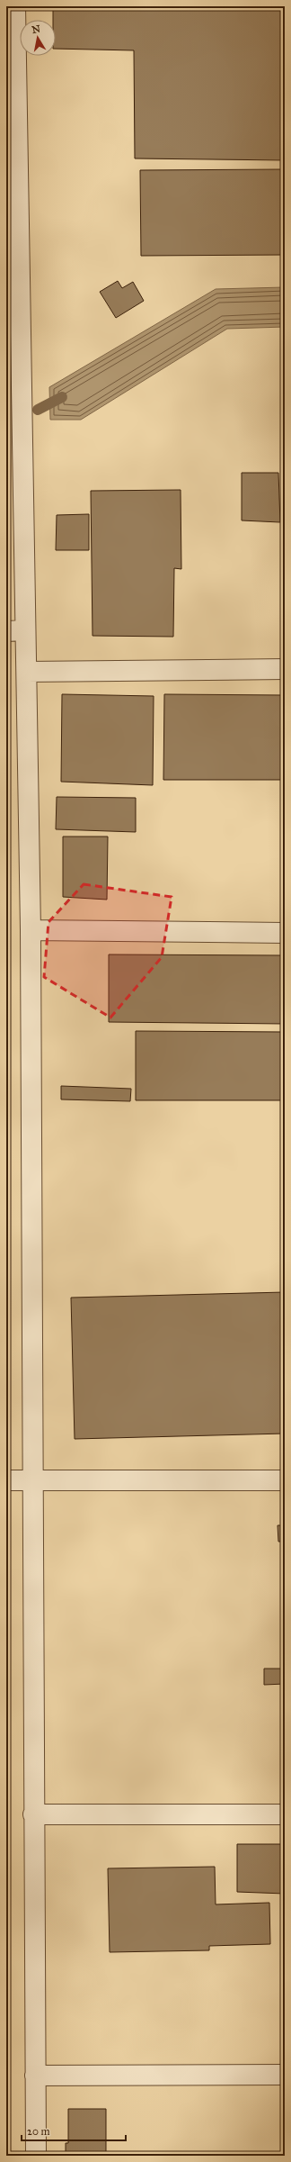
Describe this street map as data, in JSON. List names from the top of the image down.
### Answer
{
  "scale_bar": "20 m",
  "north": "top"
}
